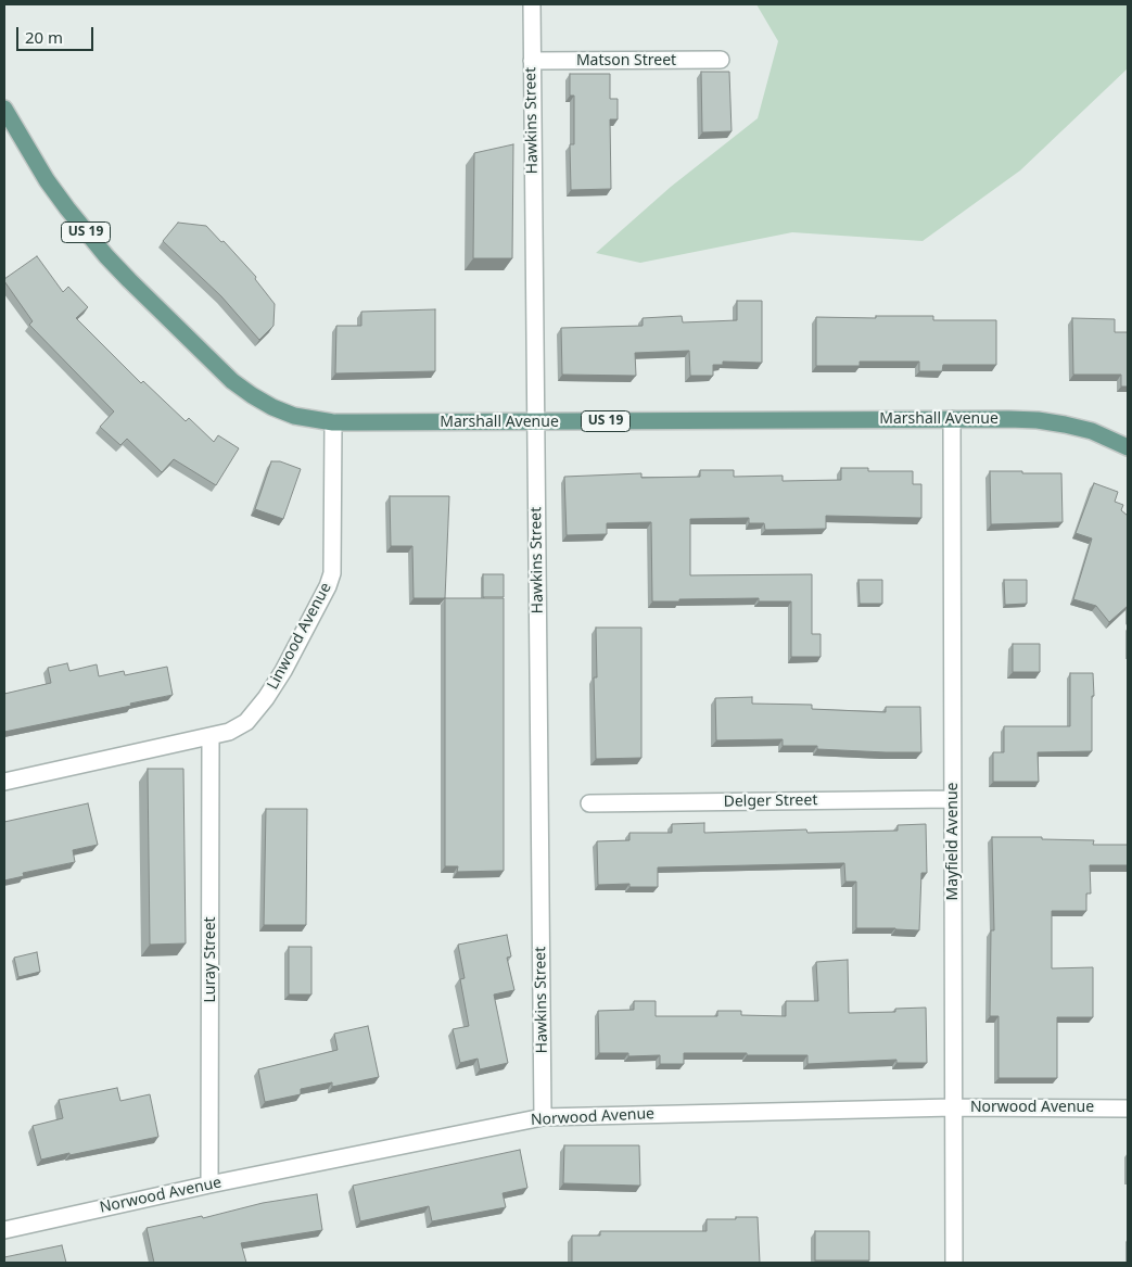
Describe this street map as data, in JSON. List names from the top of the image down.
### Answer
{
  "streets": {
    "main road": ["US 19", "Marshall Avenue"],
    "street": [
      "Matson Street",
      "Hawkins Street",
      "Linwood Avenue",
      "Delger Street",
      "Mayfield Avenue",
      "Luray Street",
      "Norwood Avenue"
    ]
  },
  "crossings": [
    ["Matson Street", "Hawkins Street"],
    ["Hawkins Street", "Marshall Avenue"],
    ["Hawkins Street", "Norwood Avenue"],
    ["Marshall Avenue", "Linwood Avenue"],
    ["Marshall Avenue", "Mayfield Avenue"],
    ["Linwood Avenue", "Luray Street"],
    ["Delger Street", "Mayfield Avenue"],
    ["Mayfield Avenue", "Norwood Avenue"],
    ["Luray Street", "Norwood Avenue"]
  ],
  "scale_bar": "20 m"
}
